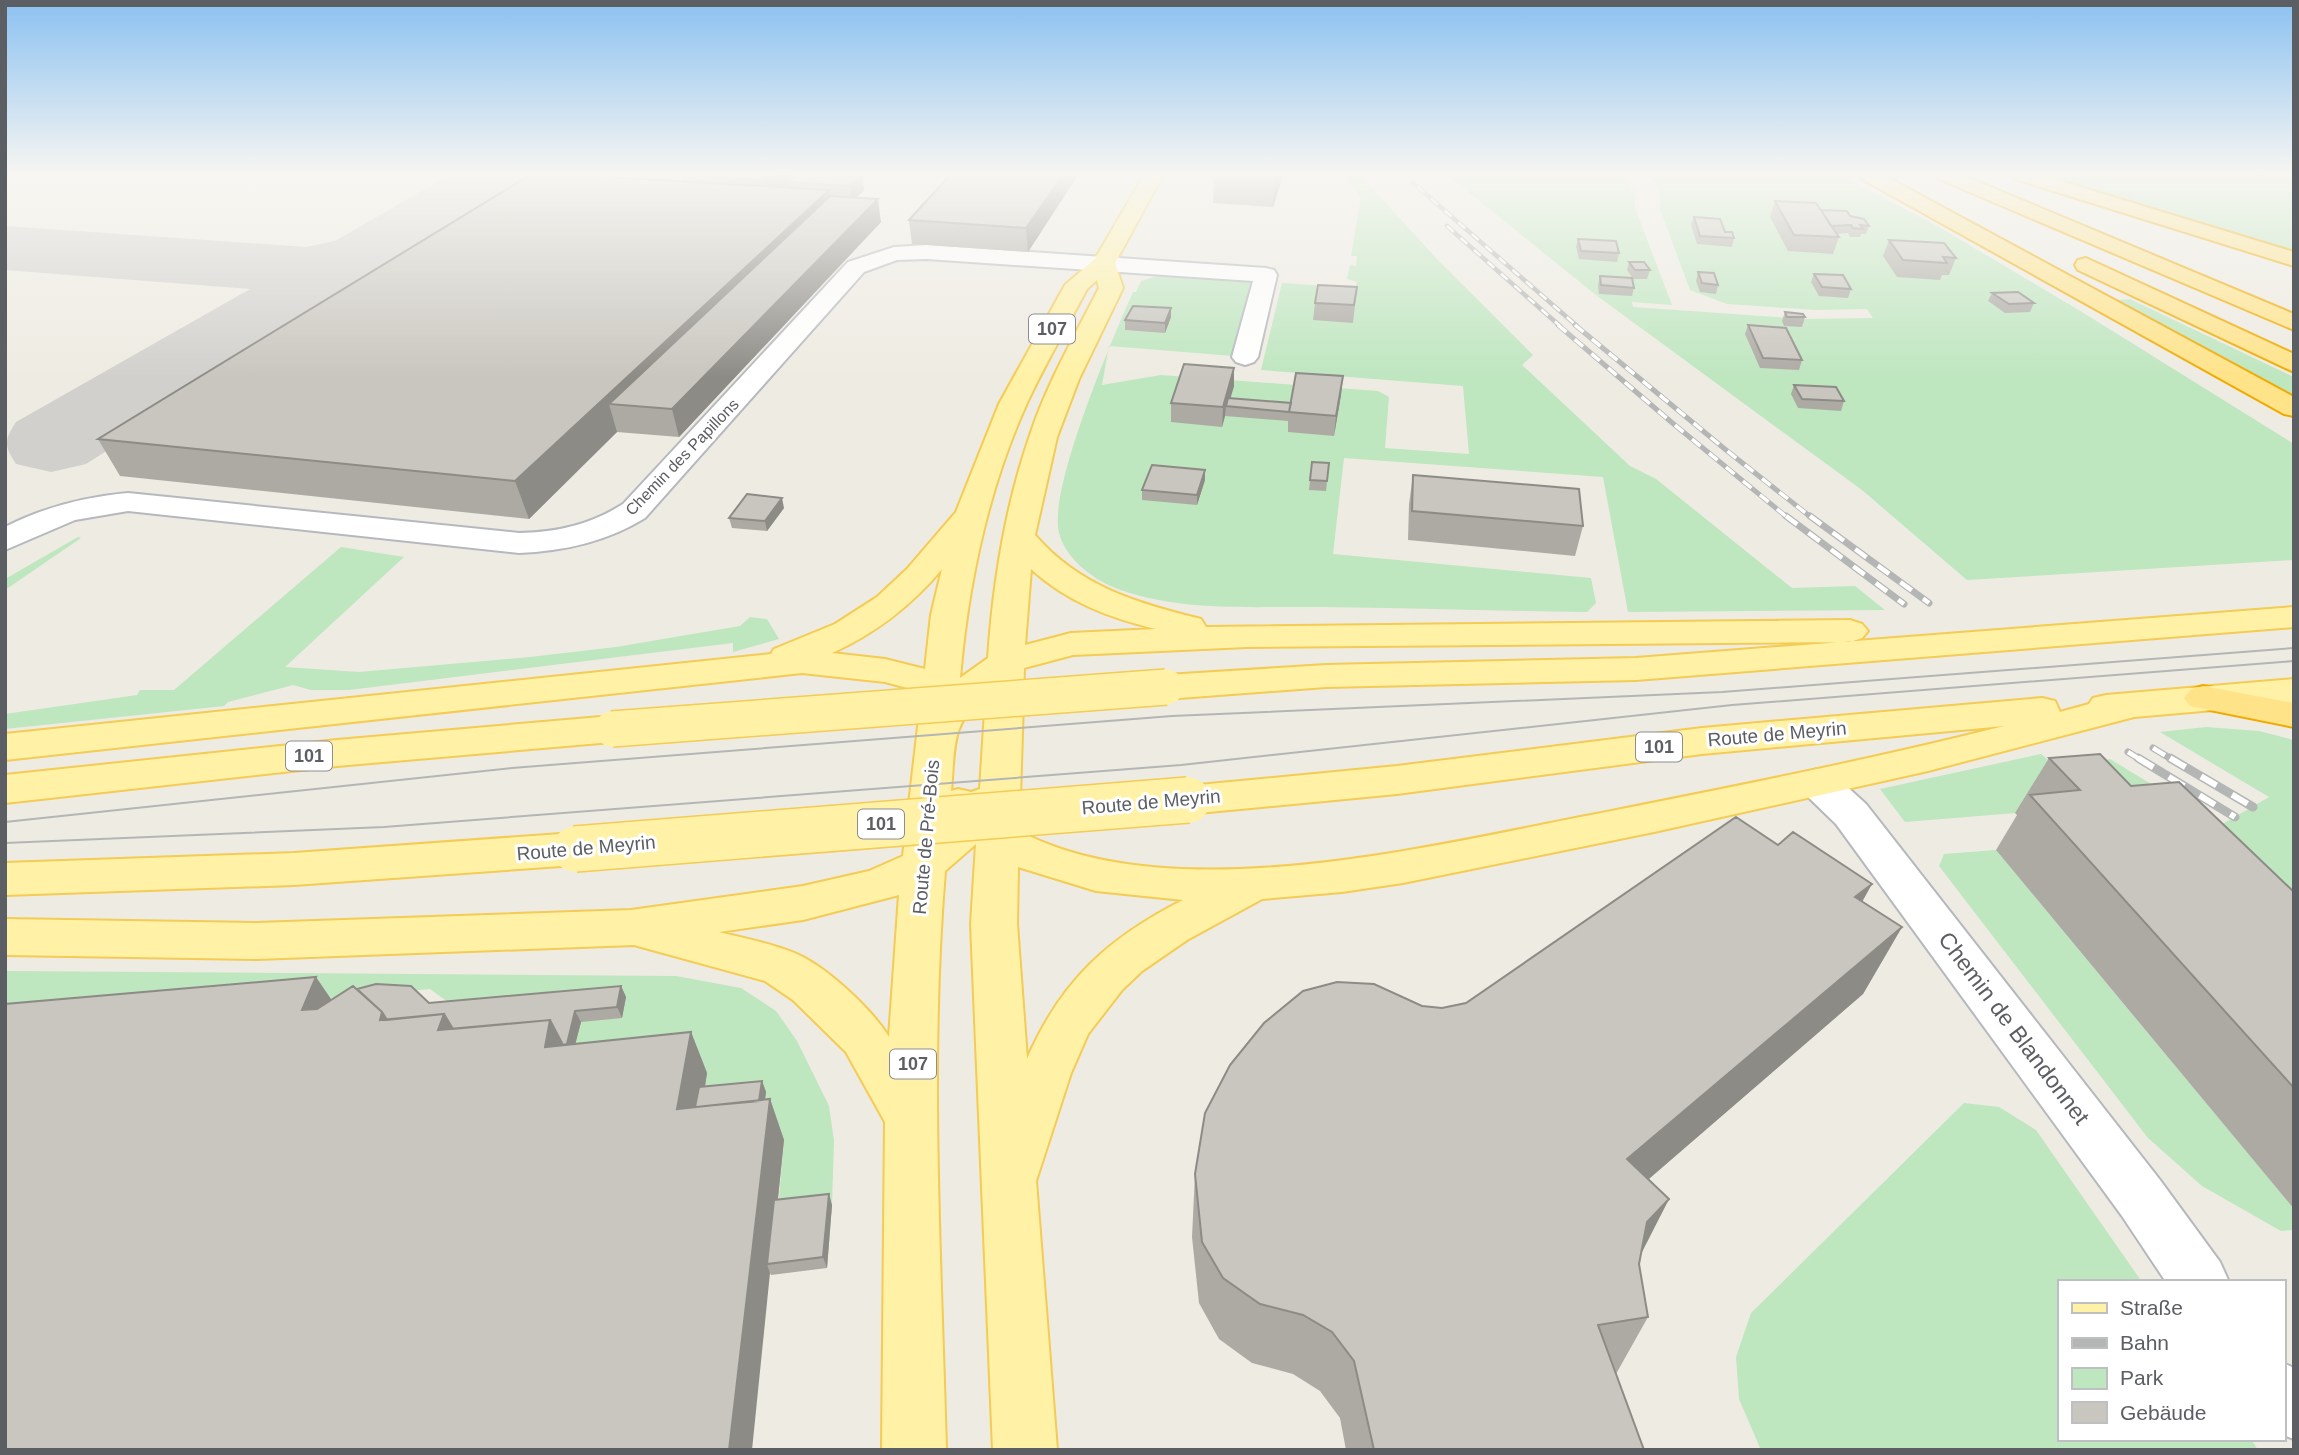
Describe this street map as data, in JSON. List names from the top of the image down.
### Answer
{
  "streets": {
    "main road": [
      "107",
      "Route de Meyrin",
      "101",
      "Route de Pré-Bois"
    ],
    "street": ["Chemin des Papillons", "Chemin de Blandonnet"]
  },
  "crossings": [
    ["107", "Chemin des Papillons"]
  ],
  "legend": [
    "Straße",
    "Bahn",
    "Park",
    "Gebäude"
  ]
}
